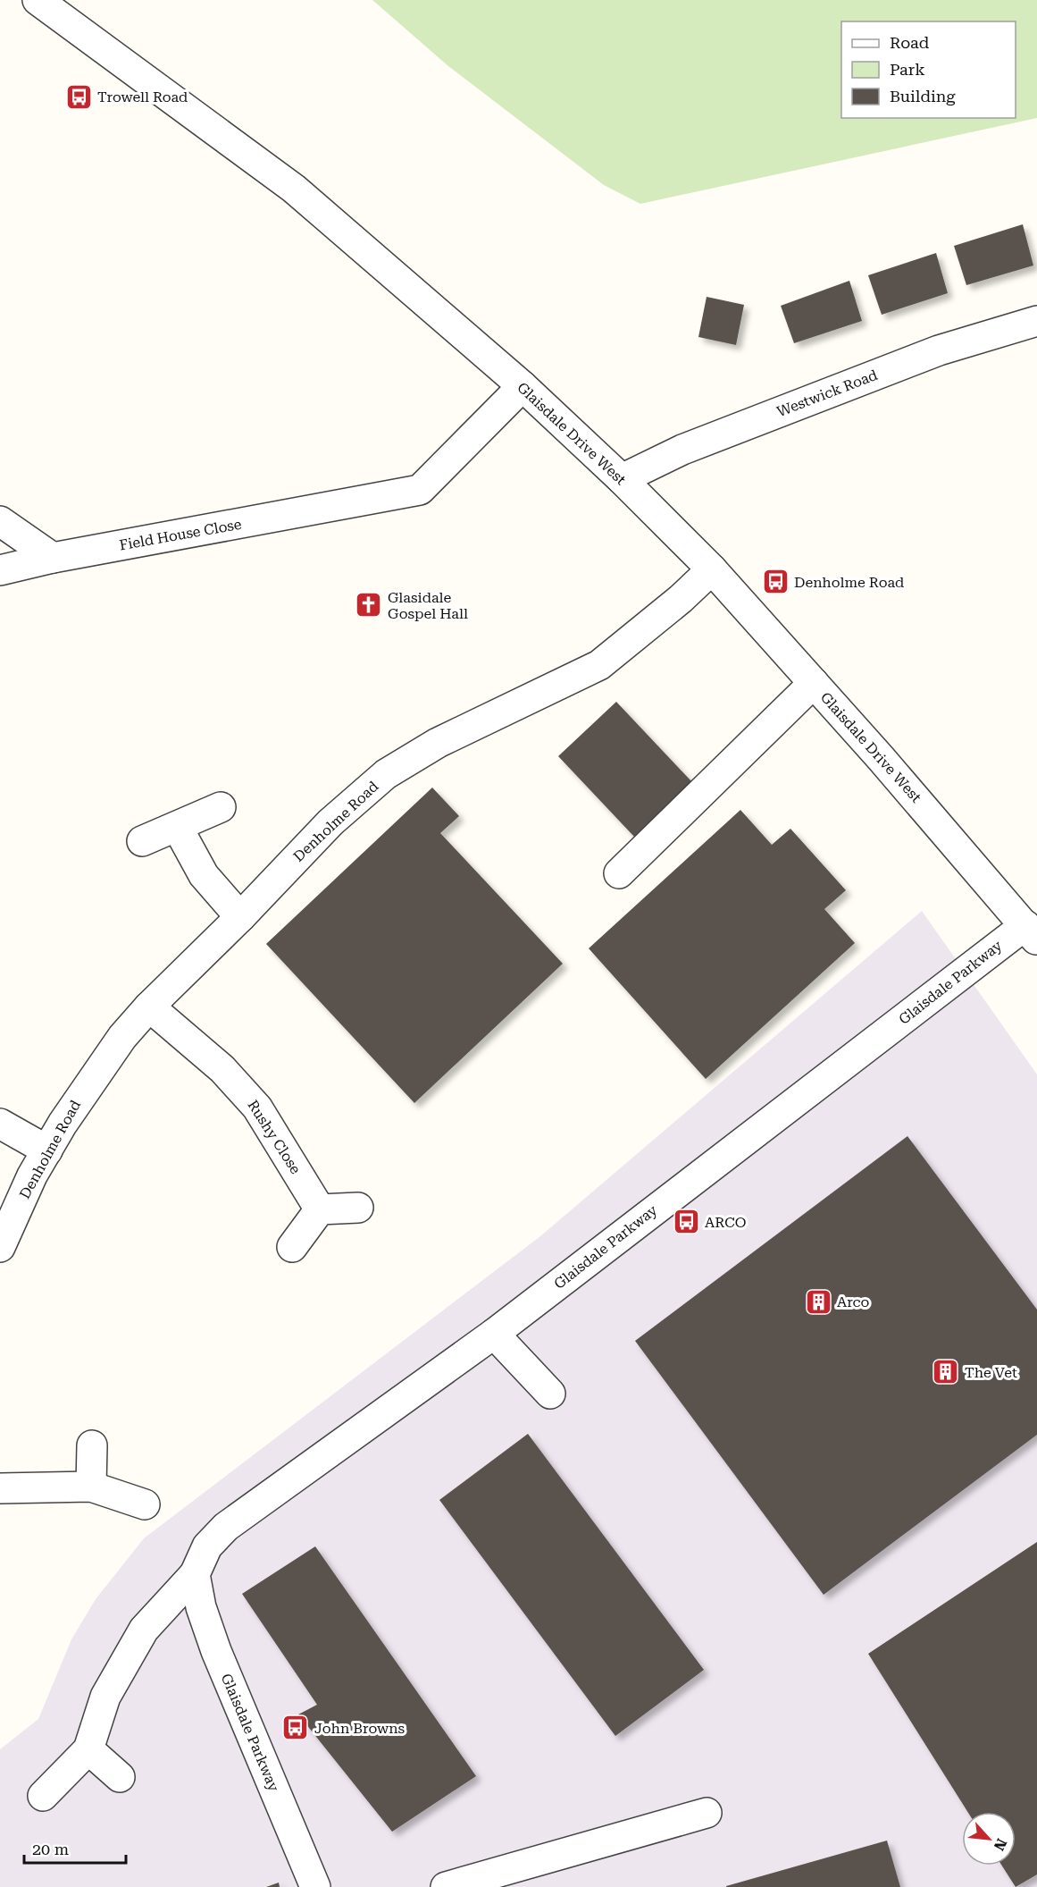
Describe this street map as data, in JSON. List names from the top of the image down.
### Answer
{
  "streets": {
    "street": [
      "Westwick Road",
      "Glaisdale Drive West",
      "Field House Close",
      "Denholme Road",
      "Glaisdale Parkway",
      "Rushy Close"
    ]
  },
  "crossings": [
    ["Westwick Road", "Glaisdale Drive West"],
    ["Glaisdale Drive West", "Field House Close"],
    ["Glaisdale Drive West", "Denholme Road"],
    ["Glaisdale Drive West", "Glaisdale Parkway"],
    ["Denholme Road", "Rushy Close"]
  ],
  "places": {
    "bus stop": [
      "Trowell Road",
      "Denholme Road",
      "ARCO",
      "John Browns"
    ],
    "church": ["Glasidale Gospel Hall"],
    "building": ["Arco", "The Vet"]
  },
  "legend": ["Road", "Park", "Building"],
  "scale_bar": "20 m",
  "north": "bottom right"
}
